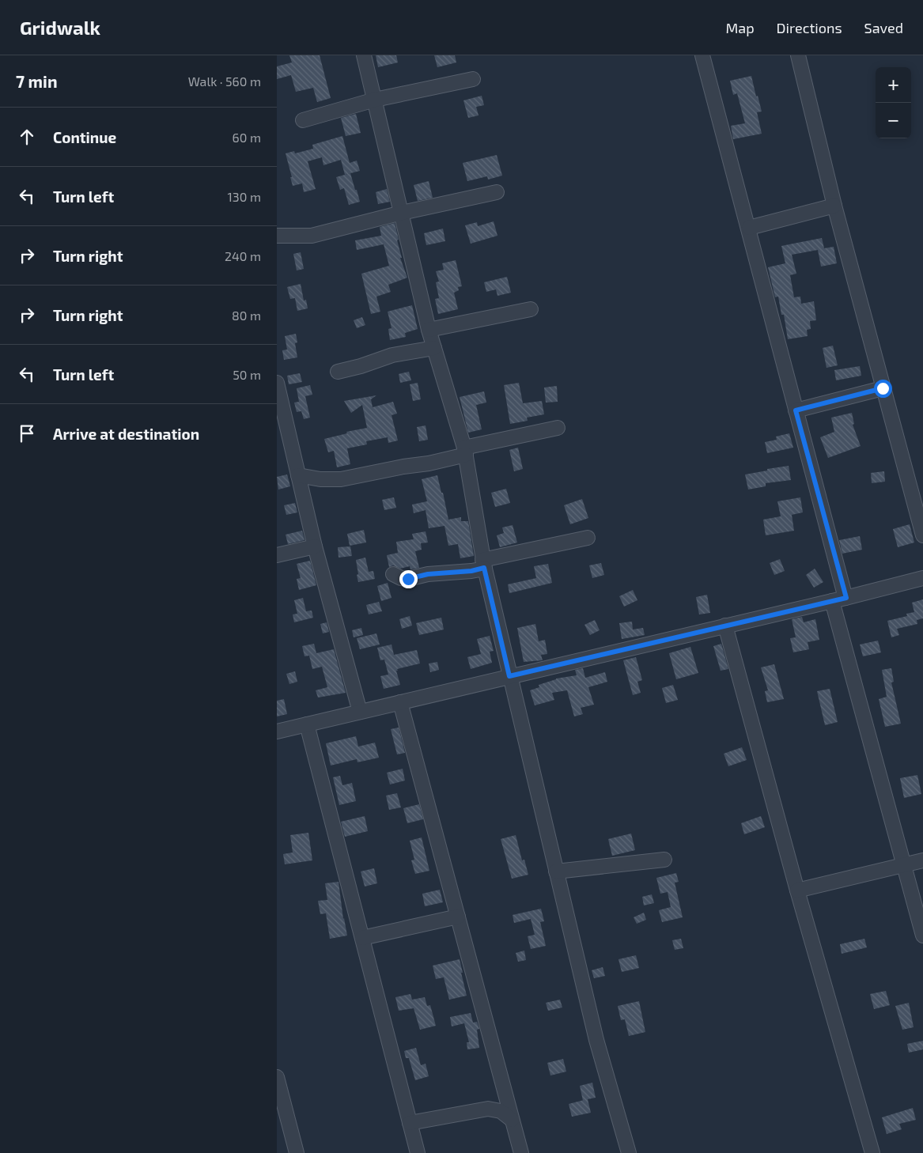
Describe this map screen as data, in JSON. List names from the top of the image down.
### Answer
{
  "page": {
    "header": "Gridwalk",
    "nav": ["Map", "Directions", "Saved"],
    "heading": ["7 min", "Walk · 560 m"],
    "map_buttons": ["+", "−"],
    "list": [
      ["Continue", "60 m"],
      ["Turn left", "130 m"],
      ["Turn right", "240 m"],
      ["Turn right", "80 m"],
      ["Turn left", "50 m"],
      "Arrive at destination"
    ]
  }
}
